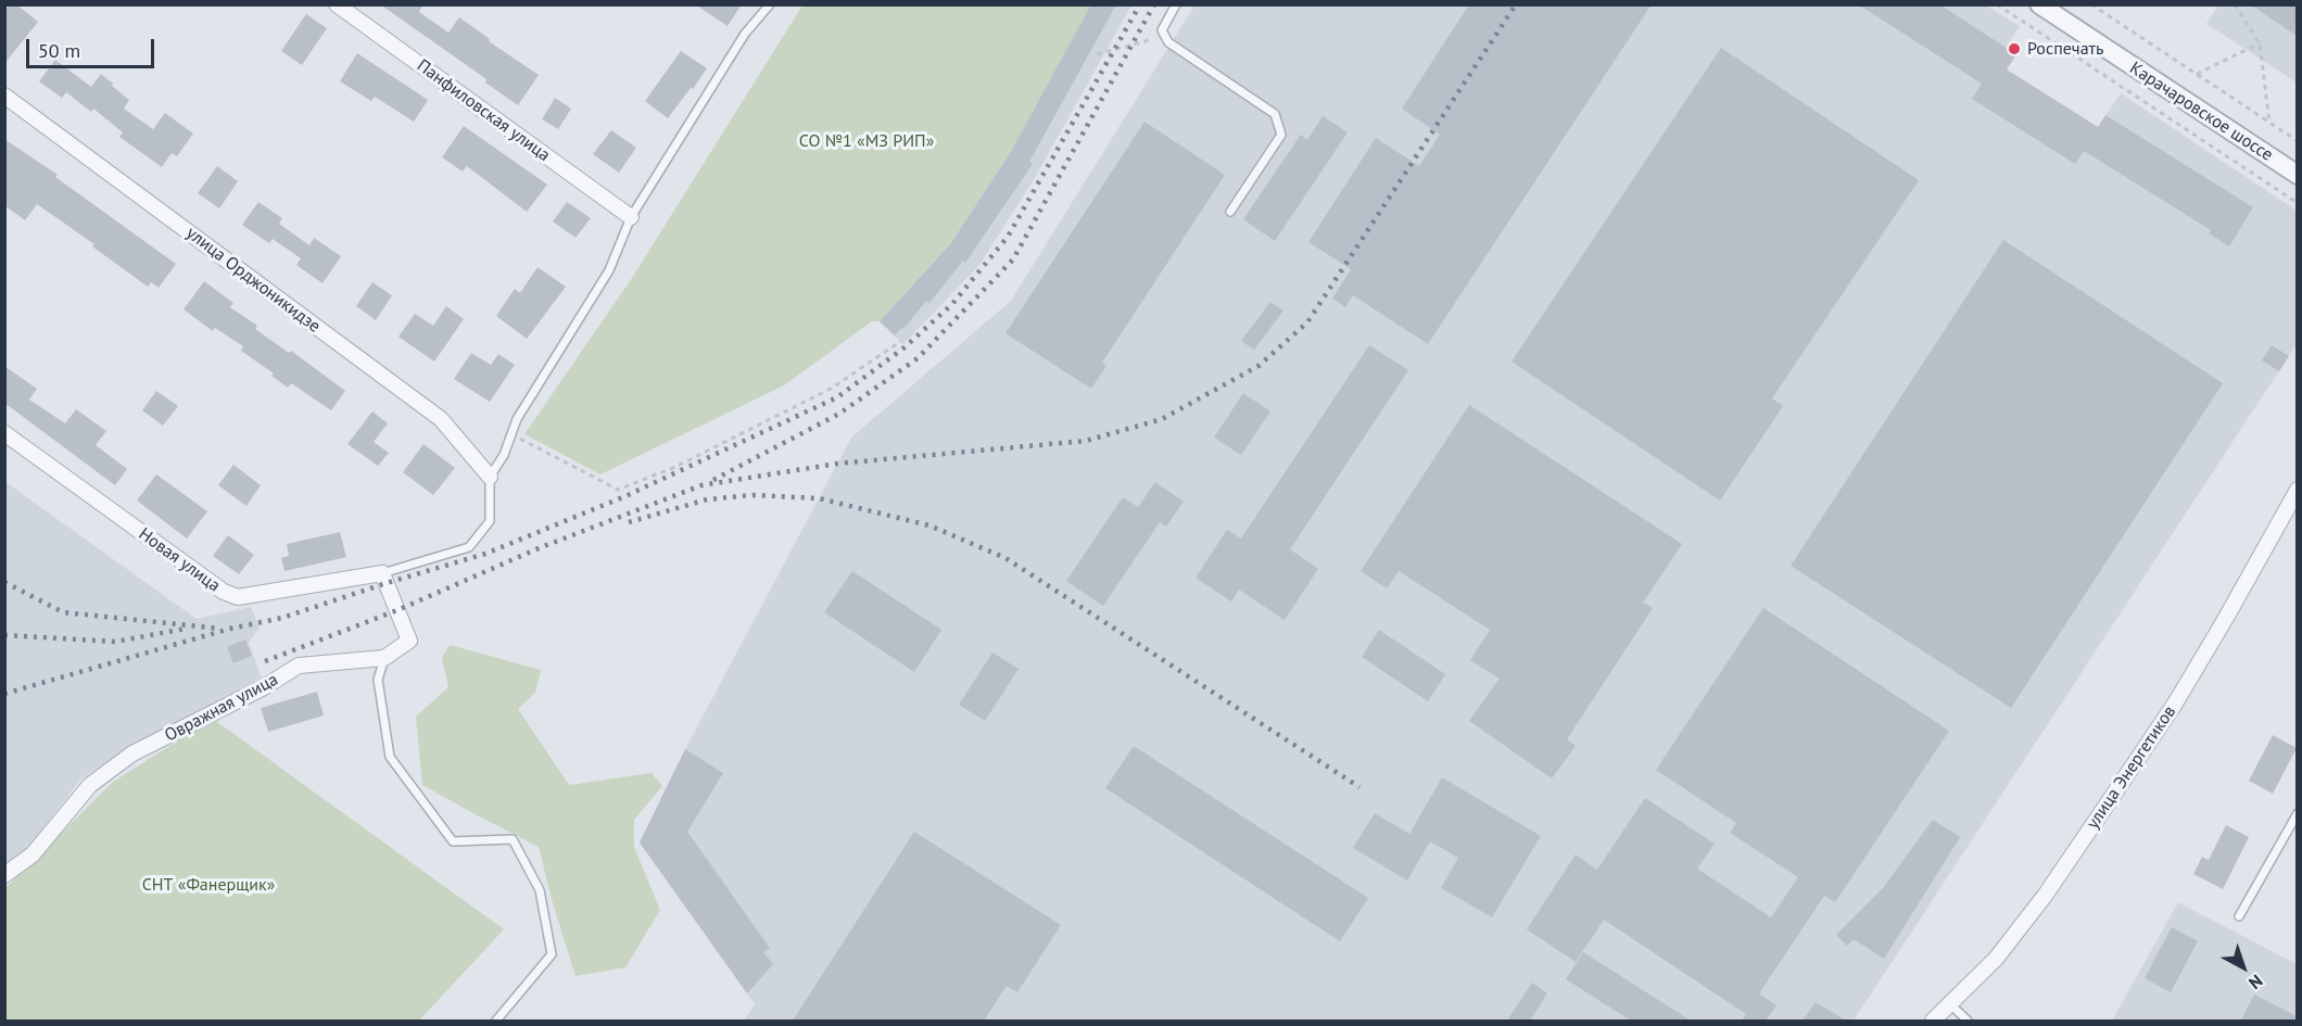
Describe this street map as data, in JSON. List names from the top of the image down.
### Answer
{
  "streets": {
    "street": [
      "Панфиловская улица",
      "Карачаровское шоссе",
      "улица Орджоникидзе",
      "Новая улица",
      "Овражная улица",
      "улица Энергетиков"
    ]
  },
  "parks": ["СО №1 «МЗ РИП»", "СНТ «Фанерщик»"],
  "places": ["Роспечать"],
  "scale_bar": "50 m",
  "north": "bottom right"
}
